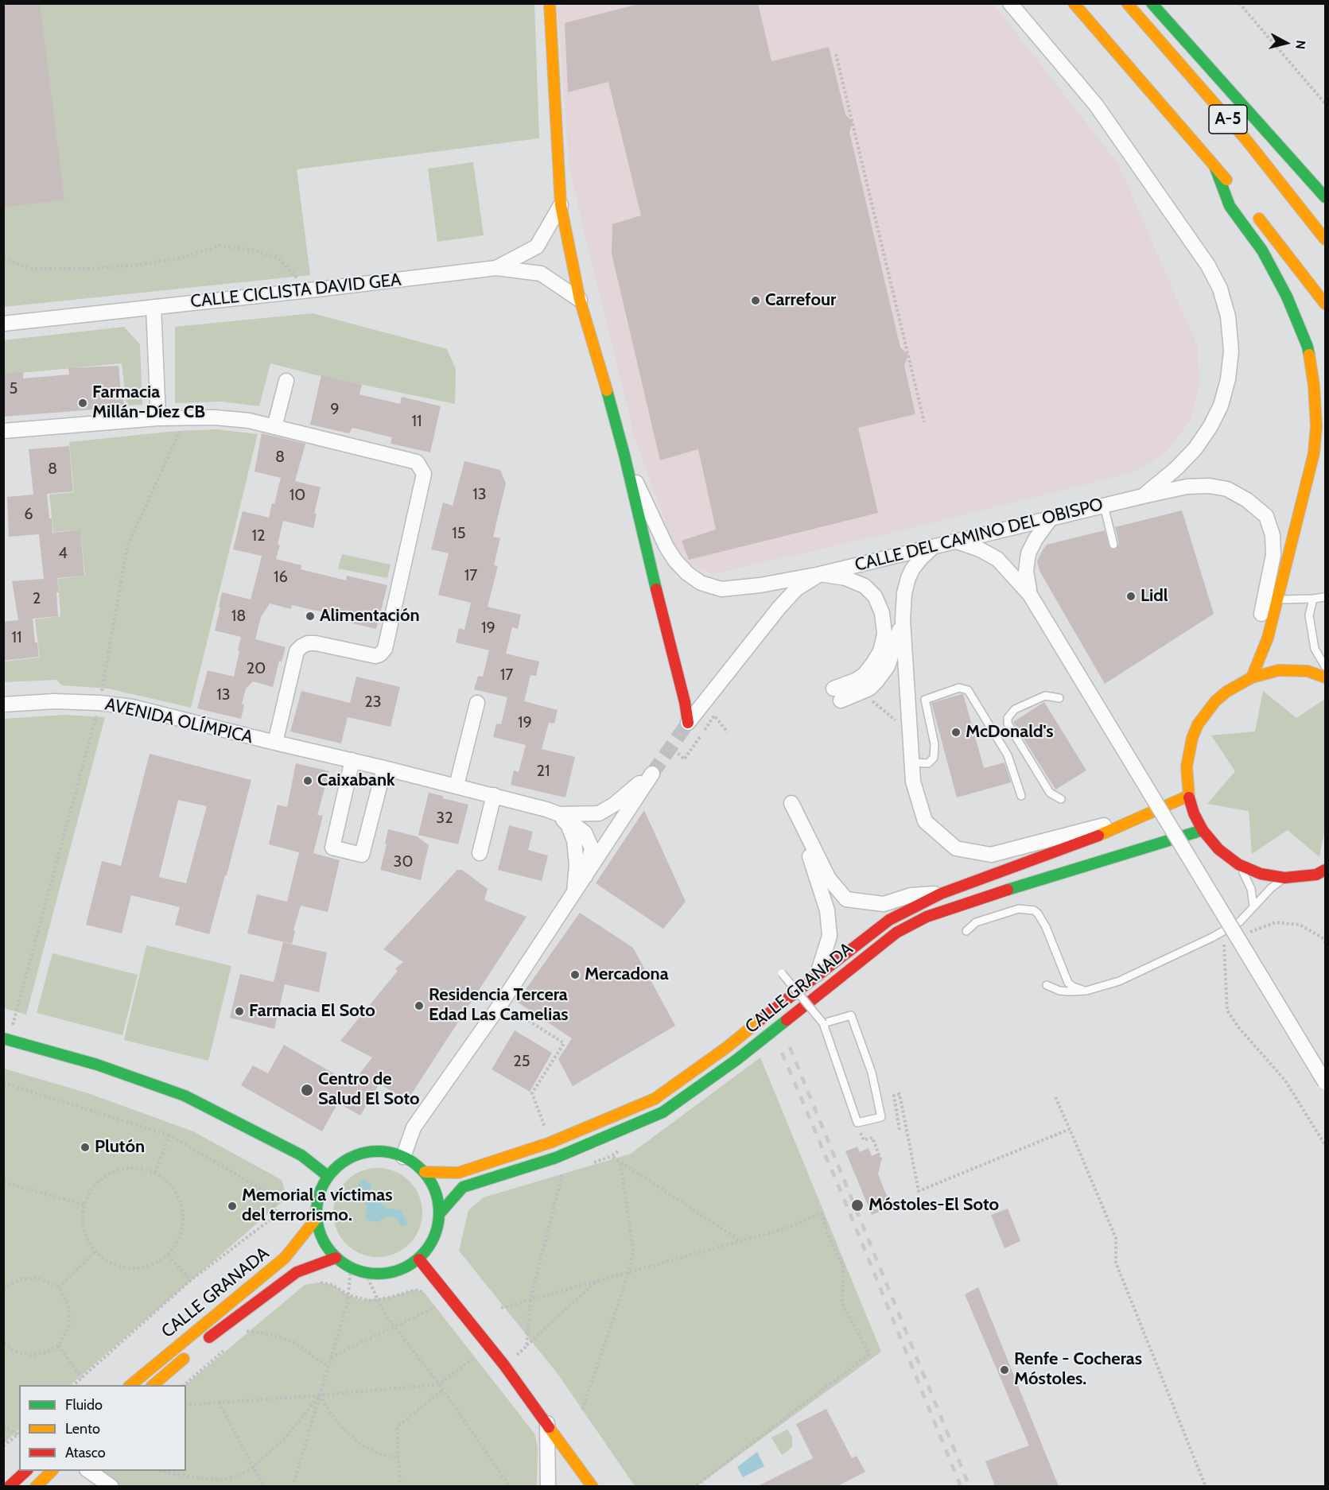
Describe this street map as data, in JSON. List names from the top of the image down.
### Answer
{
  "streets": {
    "main road": ["A-5", "CALLE GRANADA"],
    "street": ["CALLE CICLISTA DAVID GEA", "CALLE DEL CAMINO DEL OBISPO", "AVENIDA OLÍMPICA"]
  },
  "places": [
    "Carrefour",
    "Farmacia Millán-Díez CB",
    "Lidl",
    "Alimentación",
    "McDonald's",
    "Caixabank",
    "Mercadona",
    "Residencia Tercera Edad Las Camelias",
    "Farmacia El Soto",
    "Centro de Salud El Soto",
    "Plutón",
    "Móstoles-El Soto",
    "Memorial a víctimas del terrorismo.",
    "Renfe - Cocheras Móstoles."
  ],
  "house_numbers": [
    "5",
    "9",
    "11",
    "8",
    "8",
    "13",
    "10",
    "6",
    "15",
    "12",
    "4",
    "17",
    "16",
    "2",
    "18",
    "19",
    "11",
    "20",
    "17",
    "13",
    "23",
    "19",
    "21",
    "32",
    "30",
    "25"
  ],
  "legend": ["Fluido", "Lento", "Atasco"],
  "north": "right"
}
